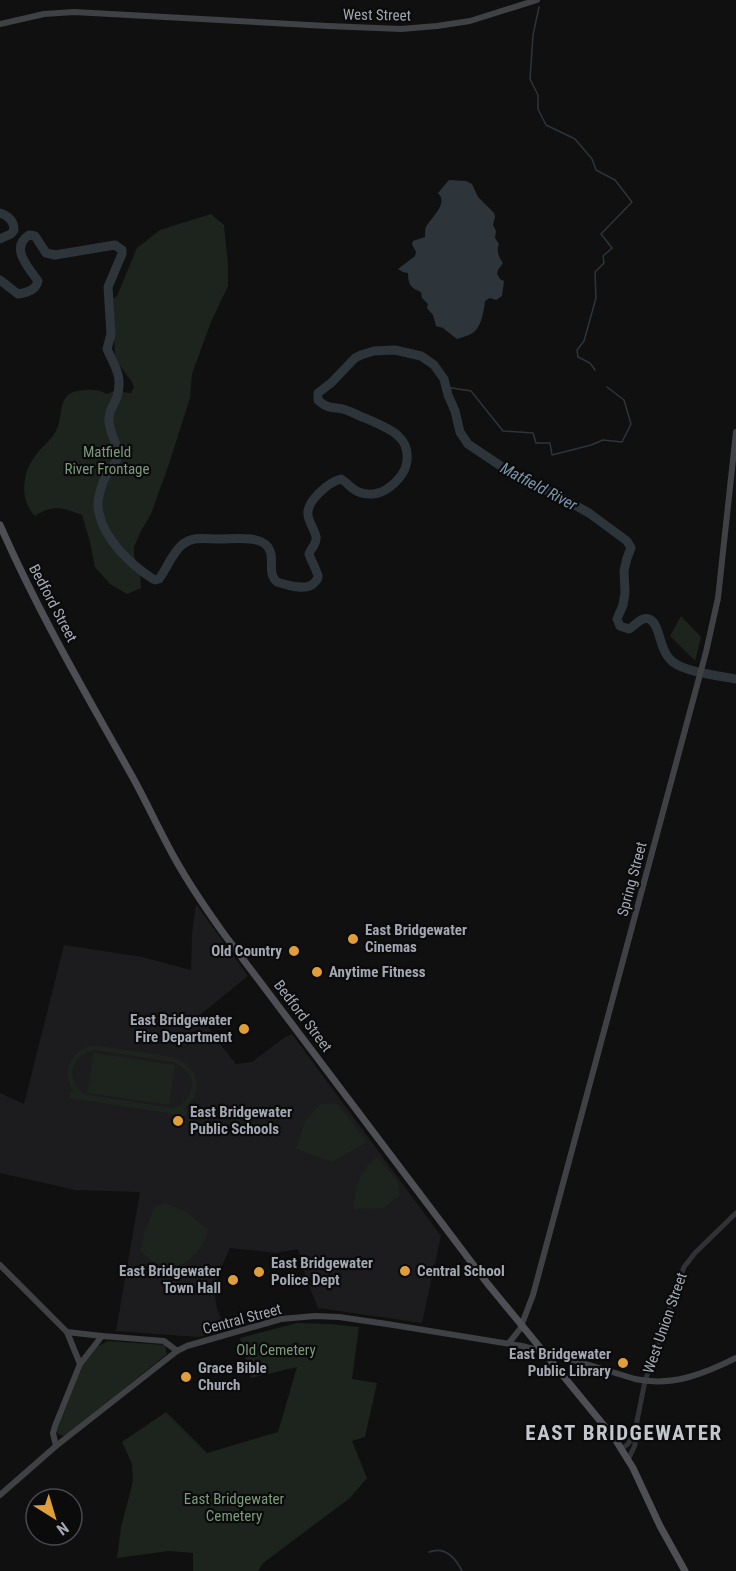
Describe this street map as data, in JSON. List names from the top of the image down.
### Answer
{
  "streets": {
    "main road": [
      "West Street",
      "Bedford Street",
      "Spring Street",
      "Central Street"
    ],
    "street": ["West Union Street"]
  },
  "crossings": [
    ["Bedford Street", "Spring Street"],
    ["Bedford Street", "Central Street"],
    ["Bedford Street", "West Union Street"],
    ["Spring Street", "Central Street"],
    ["Central Street", "West Union Street"]
  ],
  "districts": ["EAST BRIDGEWATER"],
  "water": ["Matfield River"],
  "parks": ["Matfield River Frontage", "Old Cemetery", "East Bridgewater Cemetery"],
  "places": [
    "East Bridgewater Cinemas",
    "Old Country",
    "Anytime Fitness",
    "East Bridgewater Fire Department",
    "East Bridgewater Public Schools",
    "Central School",
    "East Bridgewater Police Dept",
    "East Bridgewater Town Hall",
    "East Bridgewater Public Library",
    "Grace Bible Church"
  ],
  "north": "bottom right"
}
